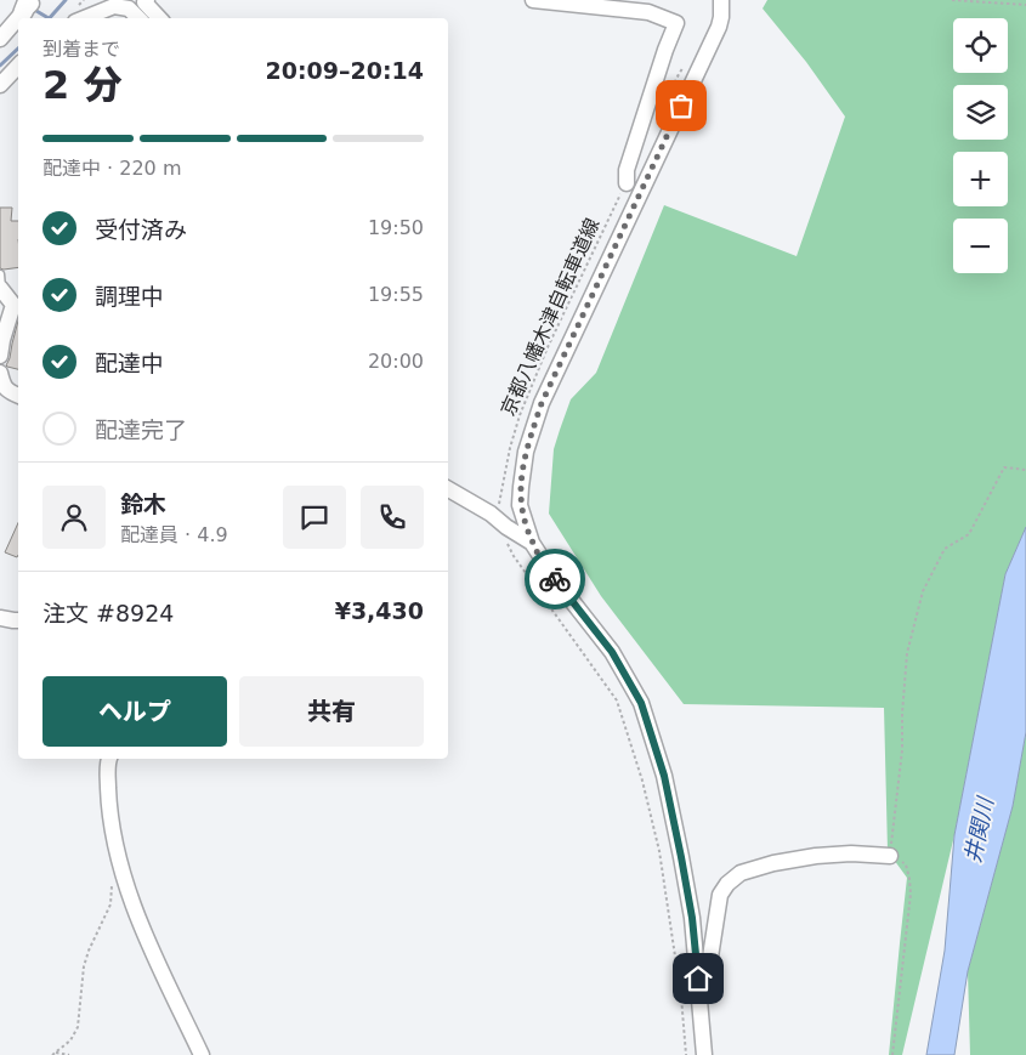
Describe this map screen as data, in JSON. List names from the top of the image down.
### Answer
{
  "streets": {
    "path": ["京都八幡木津自転車道線"]
  },
  "water": ["井関川"],
  "page": {
    "map_buttons": ["+", "−"],
    "heading": ["2 分", "到着まで", "20:09–20:14"],
    "panel": [
      "鈴木",
      "配達員 · 4.9",
      "注文 #8924",
      "¥3,430"
    ],
    "bar": "配達中 · 220 m",
    "list": [
      ["受付済み", "19:50"],
      ["調理中", "19:55"],
      ["配達中", "20:00"],
      "配達完了"
    ],
    "buttons": ["ヘルプ", "共有"]
  }
}
